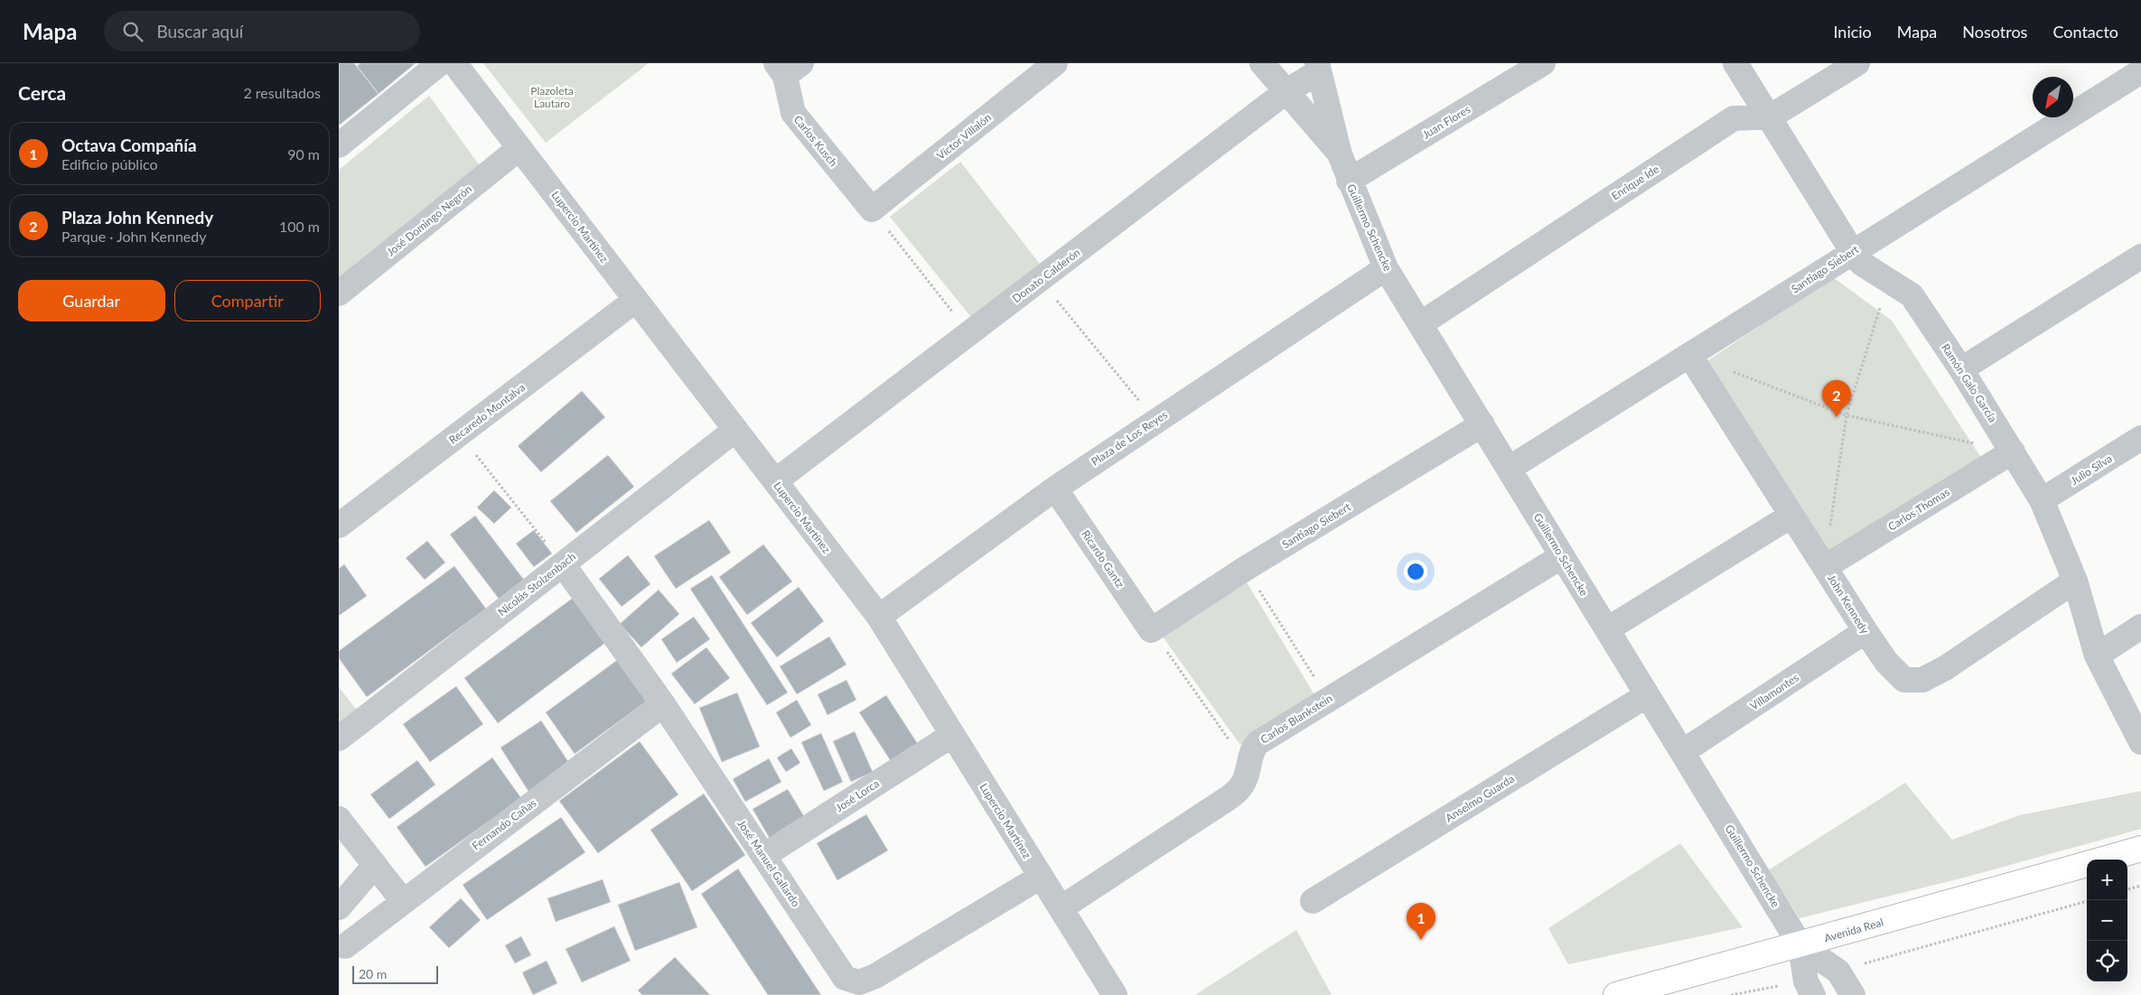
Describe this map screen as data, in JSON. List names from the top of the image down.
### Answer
{
  "streets": {
    "main road": ["Avenida Real"],
    "street": [
      "Juan Flores",
      "Víctor Villalón",
      "Carlos Kusch",
      "Enrique Ide",
      "José Domingo Negrón",
      "Lupercio Martínez",
      "Guillermo Schencke",
      "Santiago Siebert",
      "Donato Calderón",
      "Ramón Galo García",
      "Recaredo Montalva",
      "Plaza de Los Reyes",
      "Julio Silva",
      "Carlos Thomas",
      "Ricardo Gantz",
      "Nicolás Stolzenbach",
      "John Kennedy",
      "Villamontes",
      "Carlos Blankstein",
      "José Lorca",
      "Anselmo Guarda",
      "Fernando Cañas",
      "José Manuel Gallardo"
    ]
  },
  "crossings": [
    ["Juan Flores", "Guillermo Schencke"],
    ["Víctor Villalón", "Carlos Kusch"],
    ["Enrique Ide", "Guillermo Schencke"],
    ["Enrique Ide", "Ramón Galo García"],
    ["José Domingo Negrón", "Lupercio Martínez"],
    ["Lupercio Martínez", "Donato Calderón"],
    ["Lupercio Martínez", "Recaredo Montalva"],
    ["Lupercio Martínez", "Plaza de Los Reyes"],
    ["Lupercio Martínez", "Nicolás Stolzenbach"],
    ["Lupercio Martínez", "Carlos Blankstein"],
    ["Lupercio Martínez", "José Lorca"],
    ["Lupercio Martínez", "José Manuel Gallardo"],
    ["Guillermo Schencke", "Santiago Siebert"],
    ["Guillermo Schencke", "Donato Calderón"],
    ["Guillermo Schencke", "Plaza de Los Reyes"],
    ["Guillermo Schencke", "Villamontes"],
    ["Guillermo Schencke", "Carlos Blankstein"],
    ["Guillermo Schencke", "Anselmo Guarda"],
    ["Guillermo Schencke", "Avenida Real"],
    ["Santiago Siebert", "Ramón Galo García"],
    ["Santiago Siebert", "Ricardo Gantz"],
    ["Santiago Siebert", "John Kennedy"],
    ["Ramón Galo García", "Julio Silva"],
    ["Ramón Galo García", "Carlos Thomas"],
    ["Ramón Galo García", "John Kennedy"],
    ["Plaza de Los Reyes", "Ricardo Gantz"],
    ["Carlos Thomas", "John Kennedy"],
    ["Nicolás Stolzenbach", "José Manuel Gallardo"],
    ["John Kennedy", "Villamontes"],
    ["José Lorca", "José Manuel Gallardo"],
    ["Fernando Cañas", "José Manuel Gallardo"]
  ],
  "parks": ["Plazoleta Lautaro"],
  "scale_bar": "20 m",
  "north": "bottom left",
  "page": {
    "header": "Mapa",
    "search": "Buscar aquí",
    "nav": [
      "Inicio",
      "Mapa",
      "Nosotros",
      "Contacto"
    ],
    "heading": ["Cerca", "2 resultados"],
    "list": [
      {
        "mark": "1",
        "name": "Octava Compañía",
        "note": "Edificio público",
        "value": "90 m"
      },
      {
        "mark": "2",
        "name": "Plaza John Kennedy",
        "note": "Parque · John Kennedy",
        "value": "100 m"
      }
    ],
    "buttons": ["Guardar", "Compartir"],
    "pins": ["2", "1"],
    "map_buttons": ["+", "−"],
    "scale": "20 m"
  }
}
